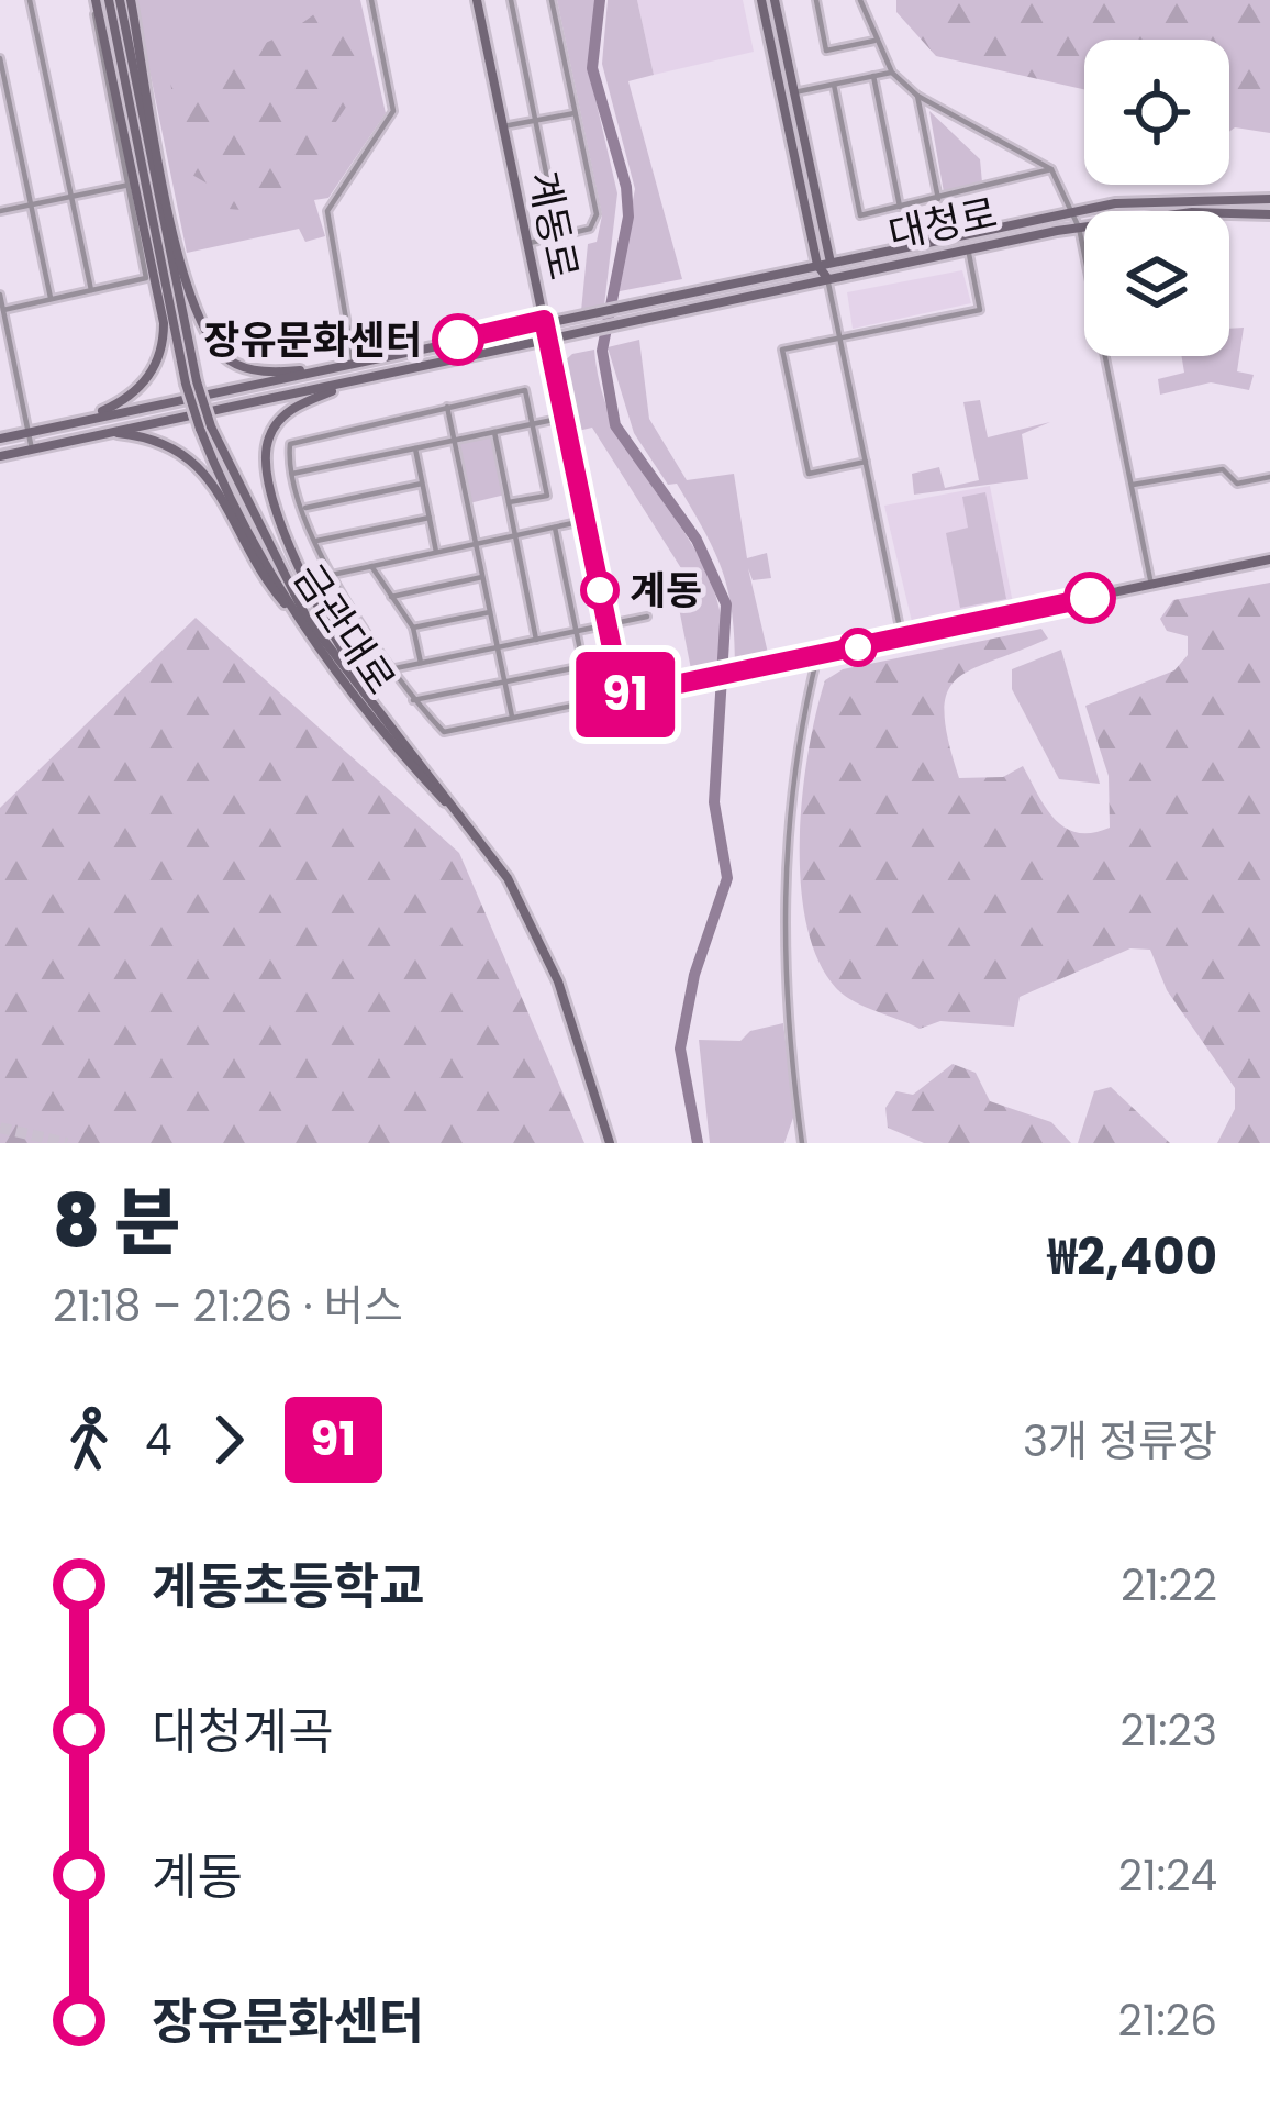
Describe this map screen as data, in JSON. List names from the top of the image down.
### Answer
{
  "streets": {
    "main road": ["대청로", "계동로", "금관대로"]
  },
  "crossings": [
    ["대청로", "계동로"]
  ],
  "places": ["장유문화센터", "계동"],
  "lines": ["bus line 91"],
  "page": {
    "on_map": "91",
    "heading": ["8 분", "21:18 – 21:26 · 버스", "₩2,400"],
    "legs": ["4", "91", "3개 정류장"],
    "list": [
      {
        "name": "계동초등학교",
        "value": "21:22"
      },
      {
        "name": "대청계곡",
        "value": "21:23"
      },
      {
        "name": "계동",
        "value": "21:24"
      },
      {
        "name": "장유문화센터",
        "value": "21:26"
      }
    ]
  }
}
